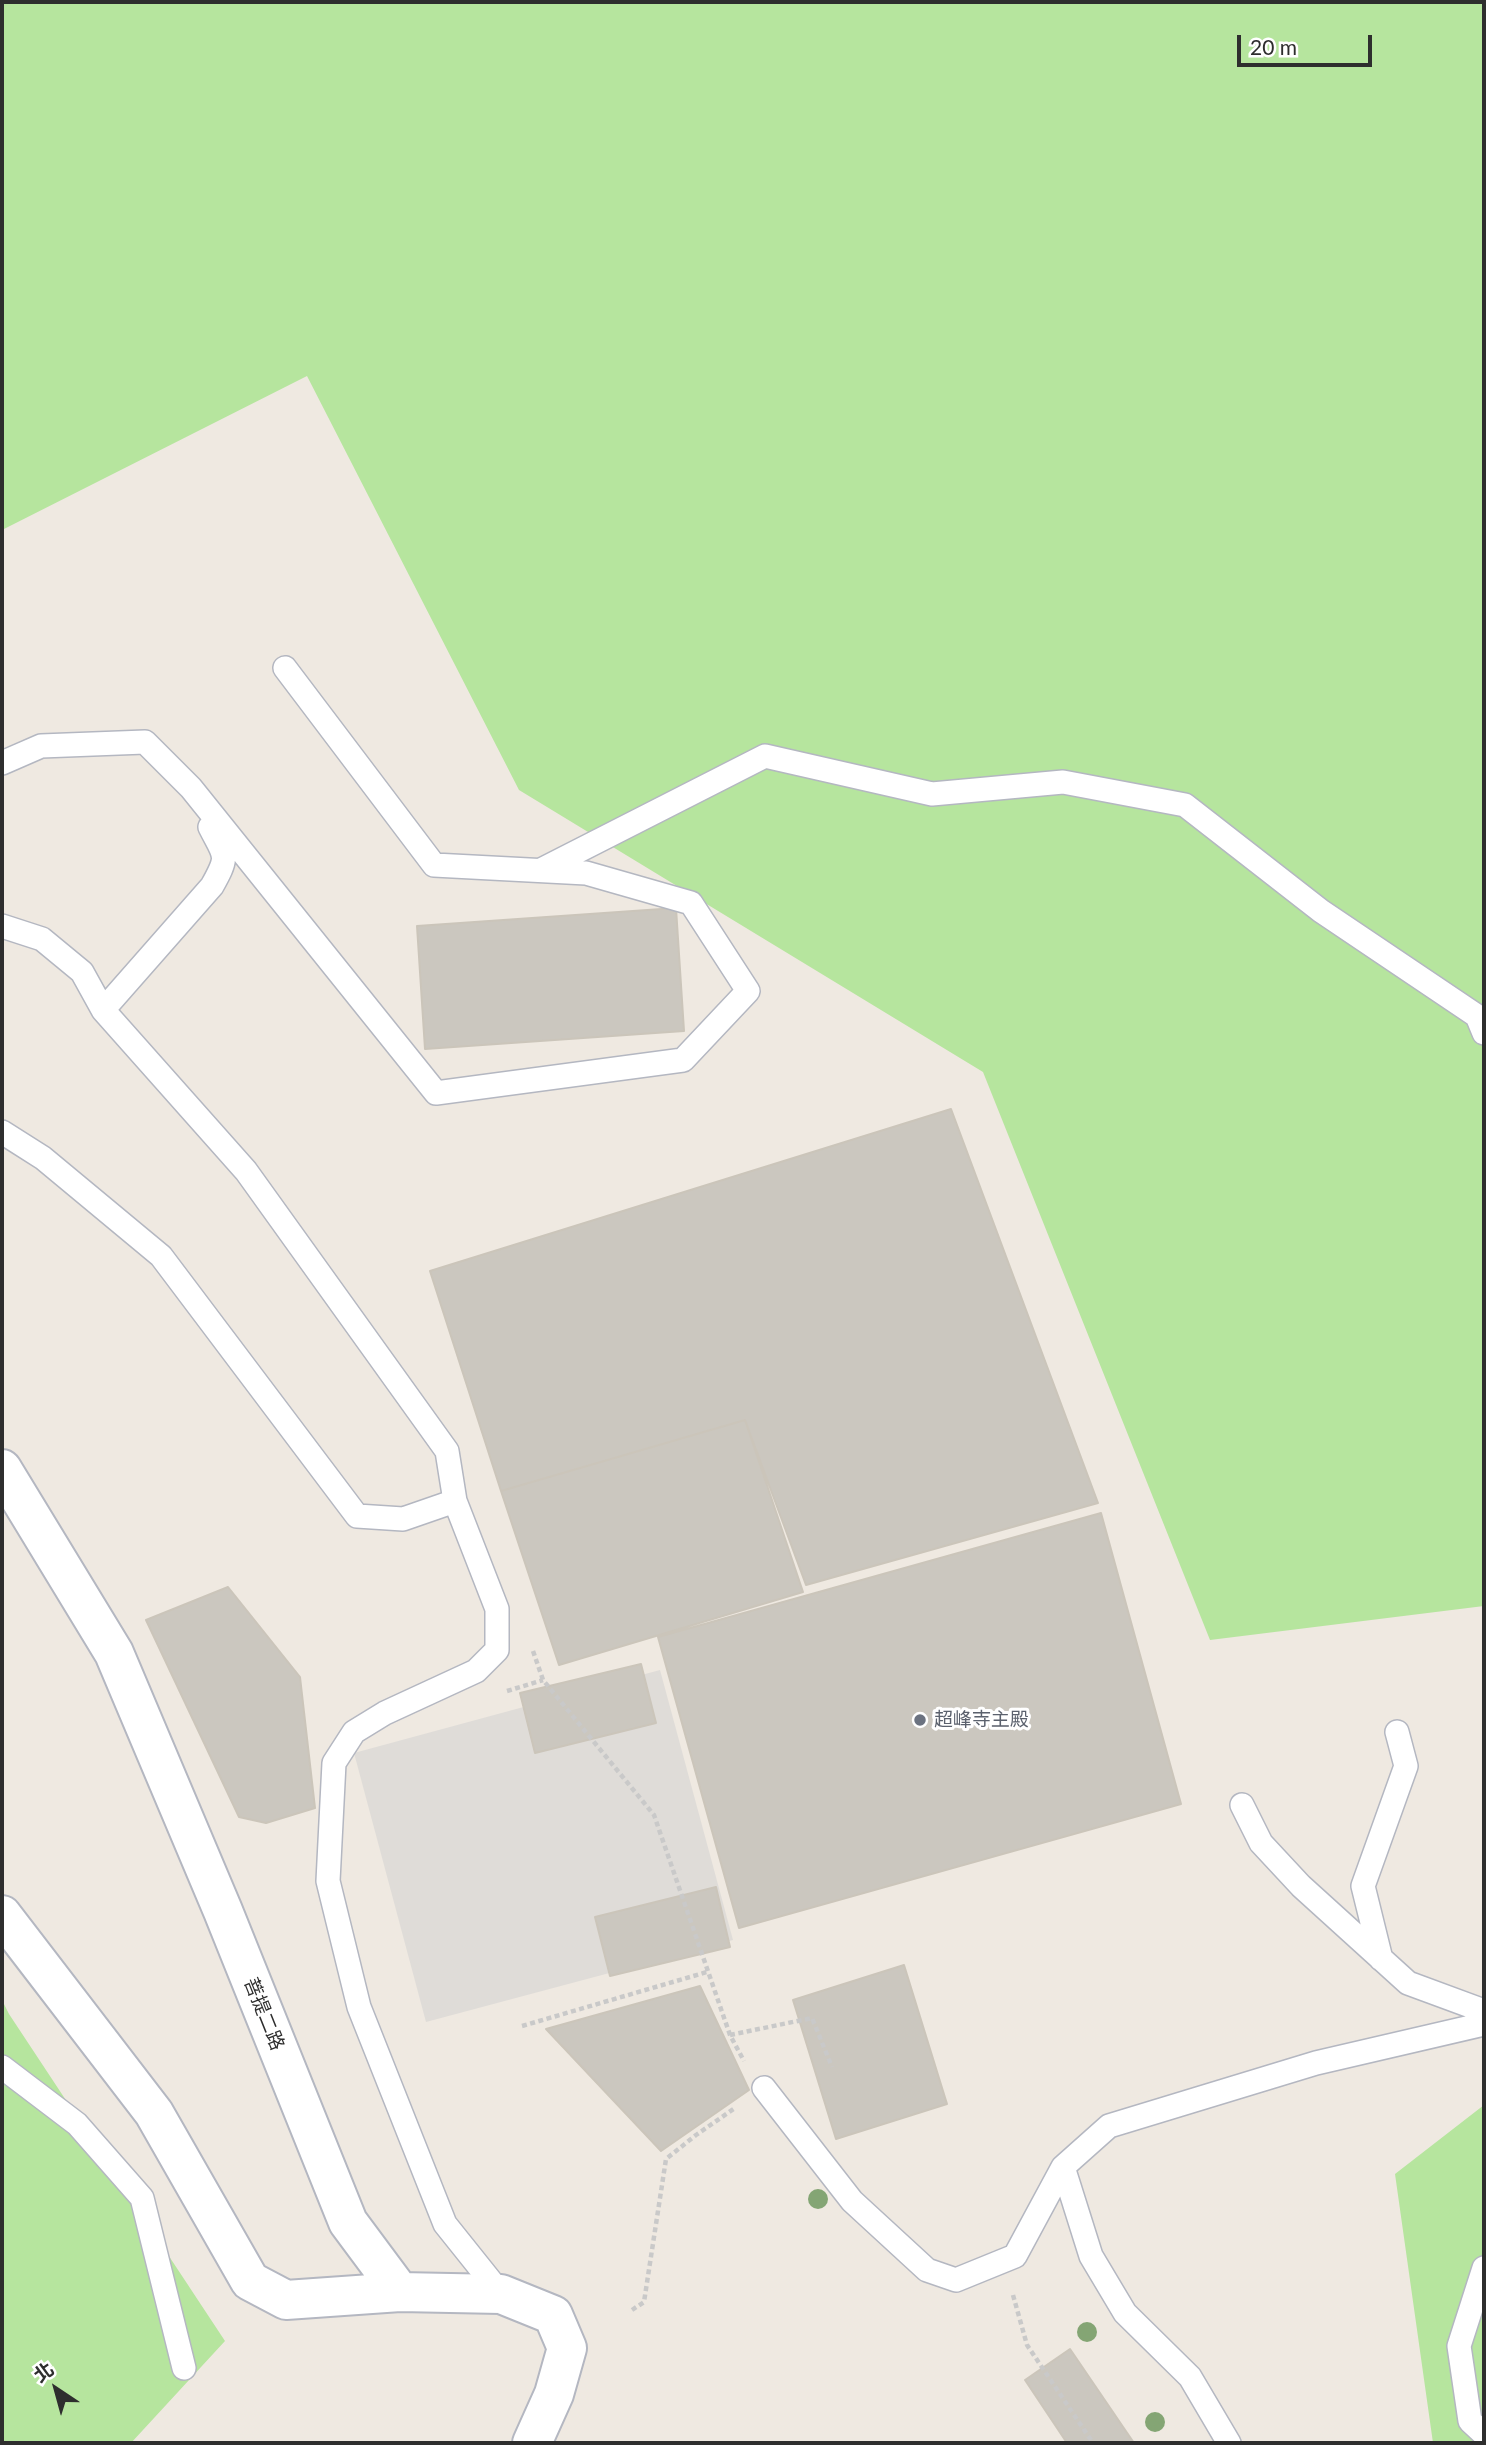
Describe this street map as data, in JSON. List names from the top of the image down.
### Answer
{
  "streets": {
    "street": ["菩提二路"]
  },
  "places": ["超峰寺主殿"],
  "scale_bar": "20 m",
  "north": "top left"
}
